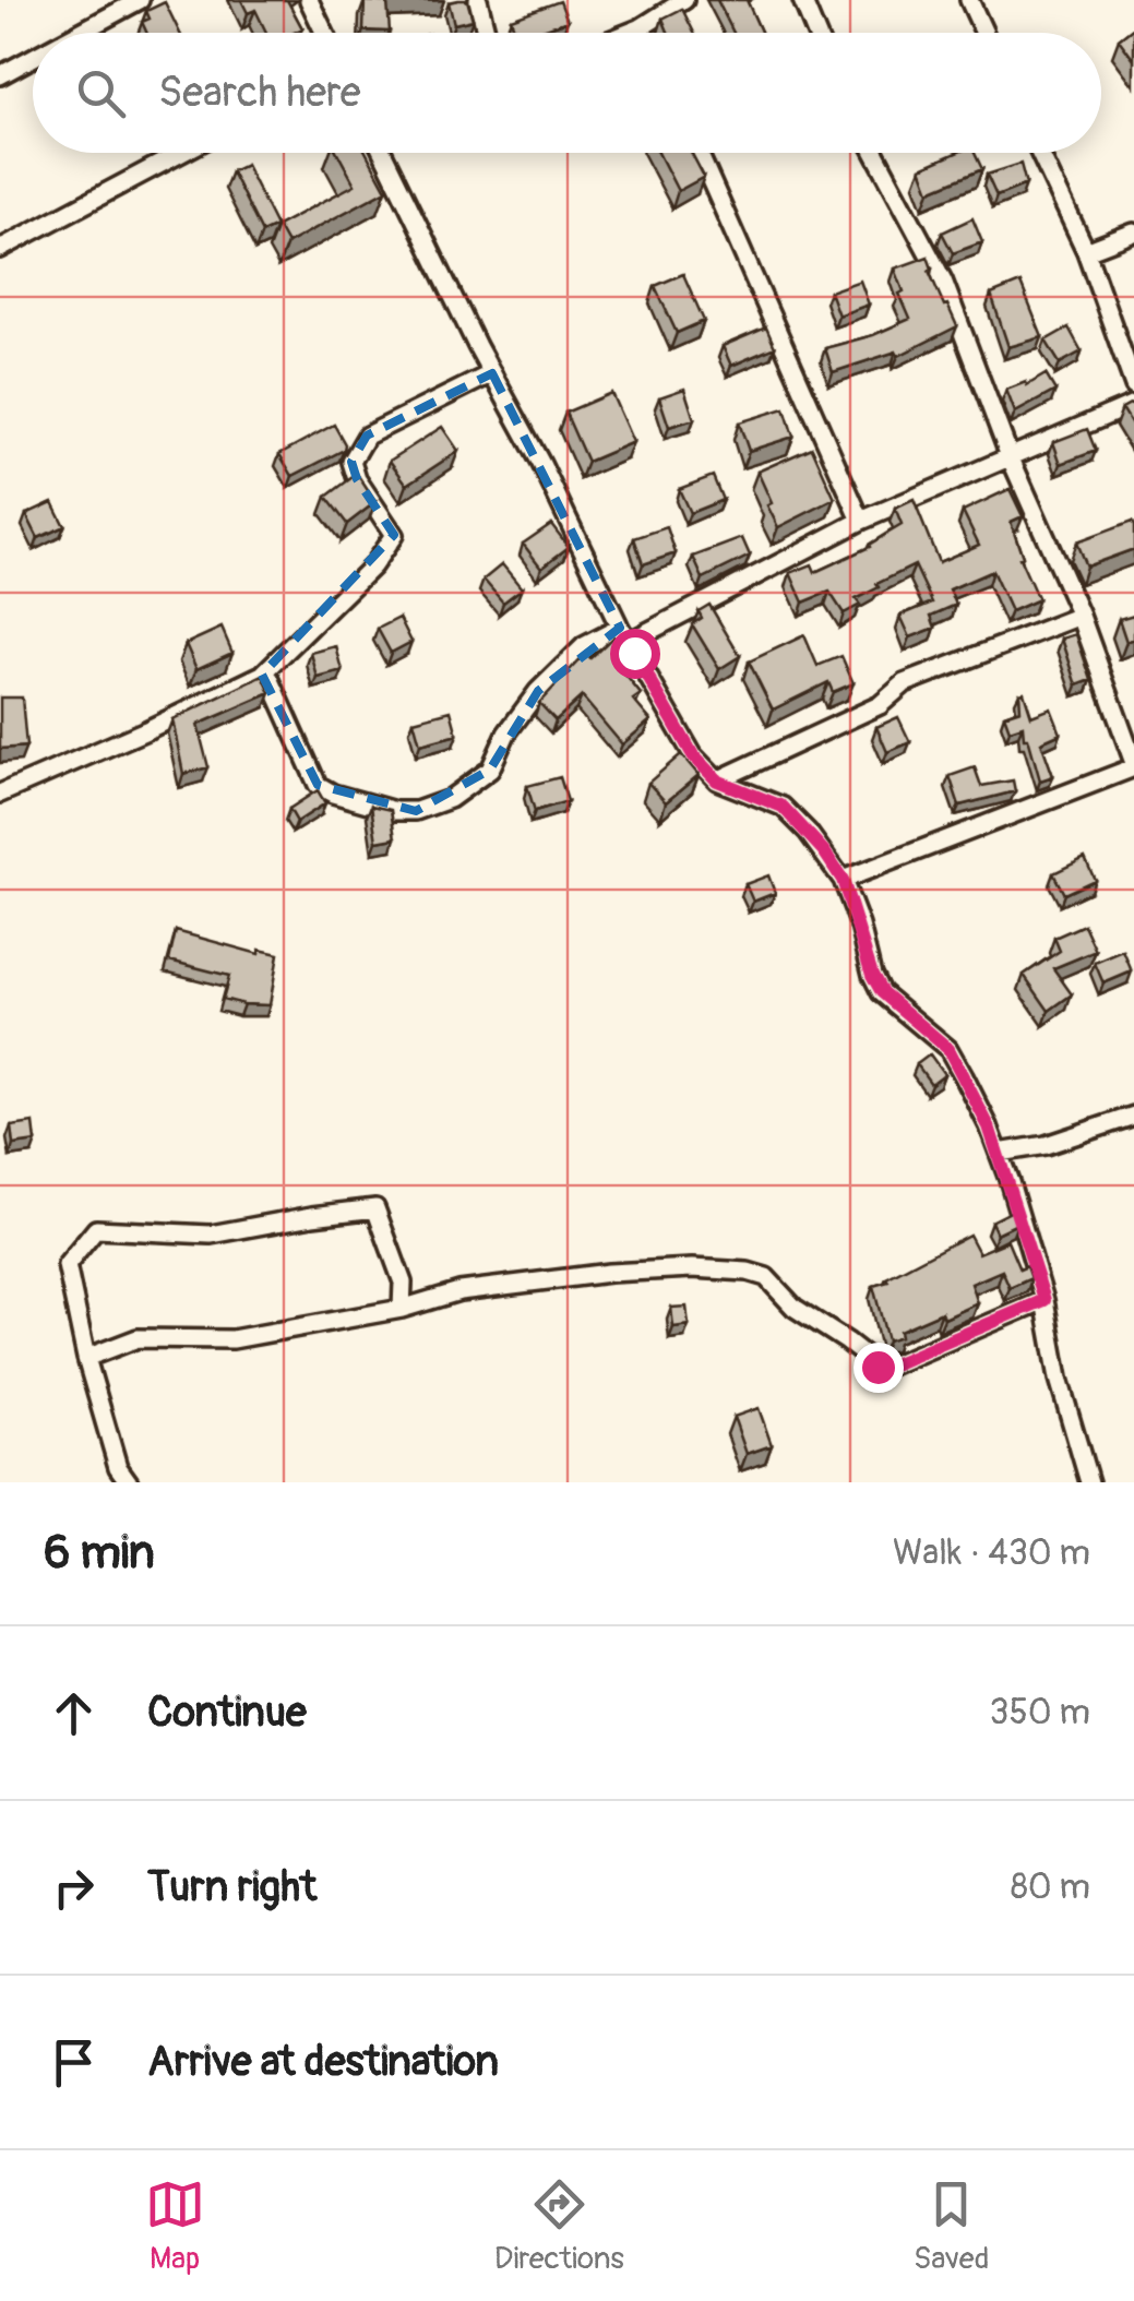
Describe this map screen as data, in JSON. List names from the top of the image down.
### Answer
{
  "page": {
    "search": "Search here",
    "heading": ["6 min", "Walk · 430 m"],
    "list": [
      ["Continue", "350 m"],
      ["Turn right", "80 m"],
      "Arrive at destination"
    ],
    "nav": ["Map", "Directions", "Saved"]
  }
}
